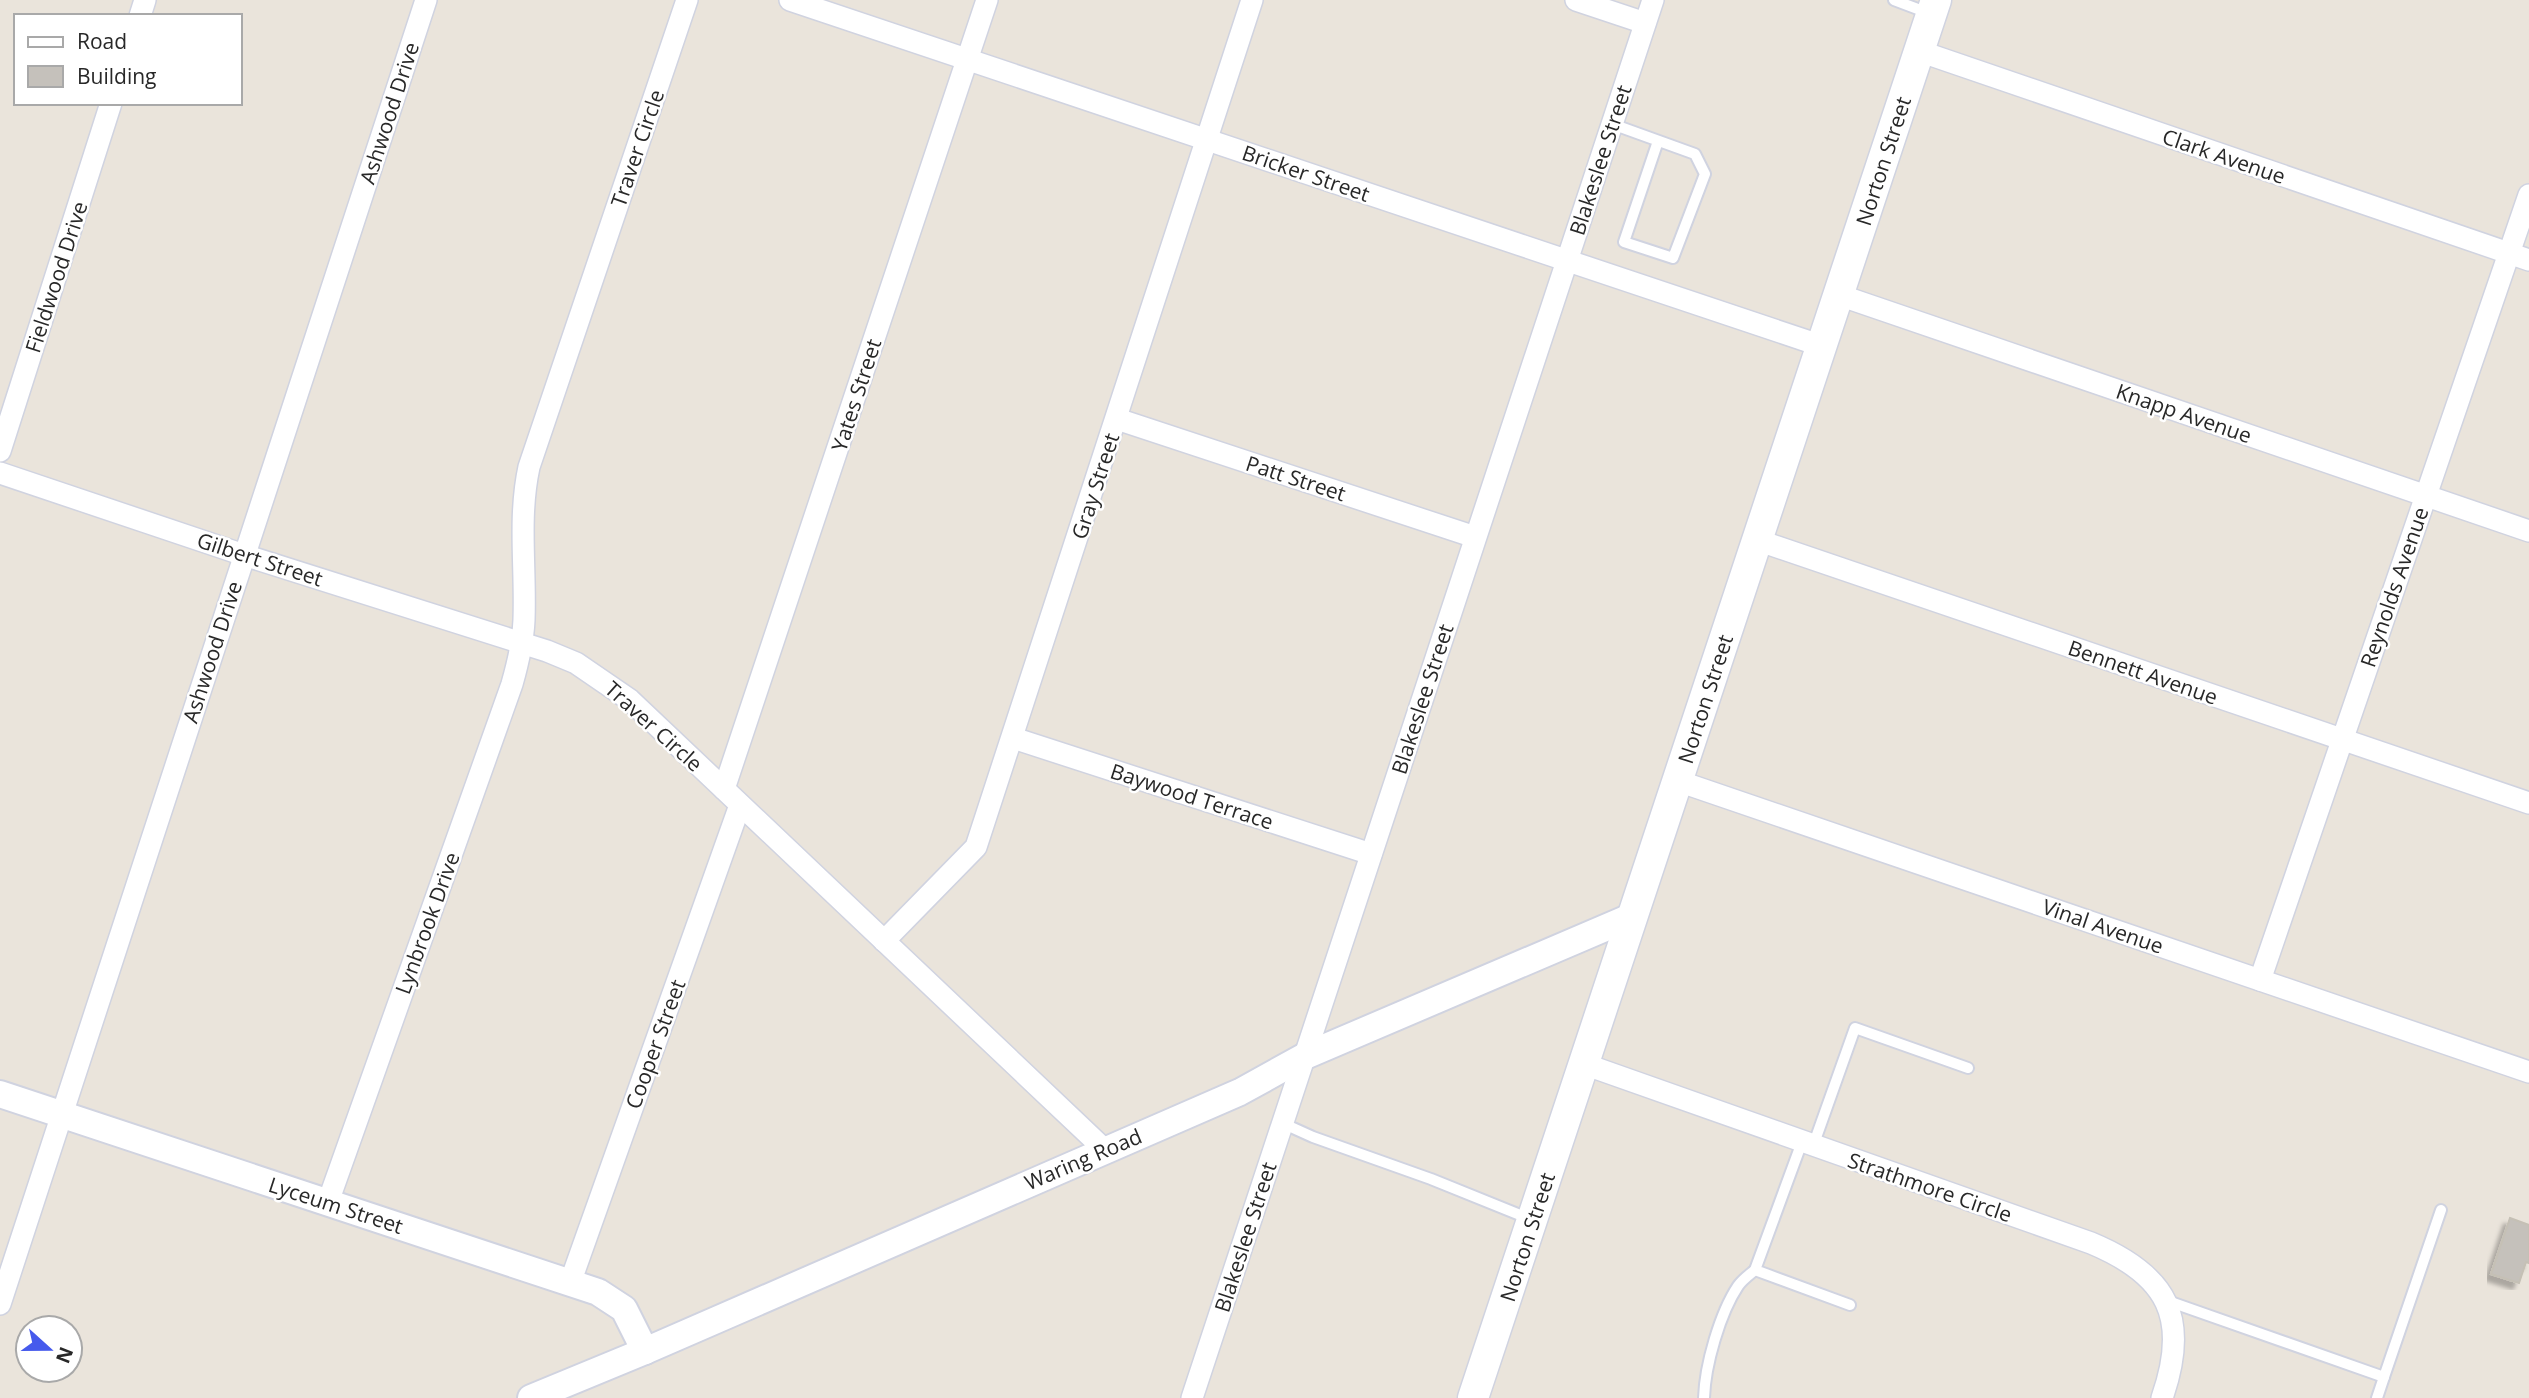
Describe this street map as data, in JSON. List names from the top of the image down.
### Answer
{
  "streets": {
    "main road": ["Norton Street"],
    "street": [
      "Ashwood Drive",
      "Traver Circle",
      "Clark Avenue",
      "Blakeslee Street",
      "Bricker Street",
      "Fieldwood Drive",
      "Yates Street",
      "Knapp Avenue",
      "Patt Street",
      "Gray Street",
      "Gilbert Street",
      "Reynolds Avenue",
      "Bennett Avenue",
      "Baywood Terrace",
      "Lynbrook Drive",
      "Vinal Avenue",
      "Cooper Street",
      "Waring Road",
      "Strathmore Circle",
      "Lyceum Street"
    ]
  },
  "crossings": [
    ["Ashwood Drive", "Gilbert Street"],
    ["Ashwood Drive", "Lyceum Street"],
    ["Traver Circle", "Yates Street"],
    ["Traver Circle", "Gray Street"],
    ["Traver Circle", "Gilbert Street"],
    ["Traver Circle", "Lynbrook Drive"],
    ["Traver Circle", "Cooper Street"],
    ["Traver Circle", "Waring Road"],
    ["Clark Avenue", "Norton Street"],
    ["Clark Avenue", "Reynolds Avenue"],
    ["Blakeslee Street", "Bricker Street"],
    ["Blakeslee Street", "Patt Street"],
    ["Blakeslee Street", "Baywood Terrace"],
    ["Blakeslee Street", "Waring Road"],
    ["Norton Street", "Bricker Street"],
    ["Norton Street", "Knapp Avenue"],
    ["Norton Street", "Bennett Avenue"],
    ["Norton Street", "Vinal Avenue"],
    ["Norton Street", "Waring Road"],
    ["Norton Street", "Strathmore Circle"],
    ["Bricker Street", "Yates Street"],
    ["Bricker Street", "Gray Street"],
    ["Knapp Avenue", "Reynolds Avenue"],
    ["Patt Street", "Gray Street"],
    ["Gray Street", "Baywood Terrace"],
    ["Gilbert Street", "Lynbrook Drive"],
    ["Reynolds Avenue", "Bennett Avenue"],
    ["Reynolds Avenue", "Vinal Avenue"],
    ["Lynbrook Drive", "Lyceum Street"],
    ["Cooper Street", "Lyceum Street"],
    ["Waring Road", "Lyceum Street"]
  ],
  "legend": ["Road", "Building"],
  "north": "right"
}
